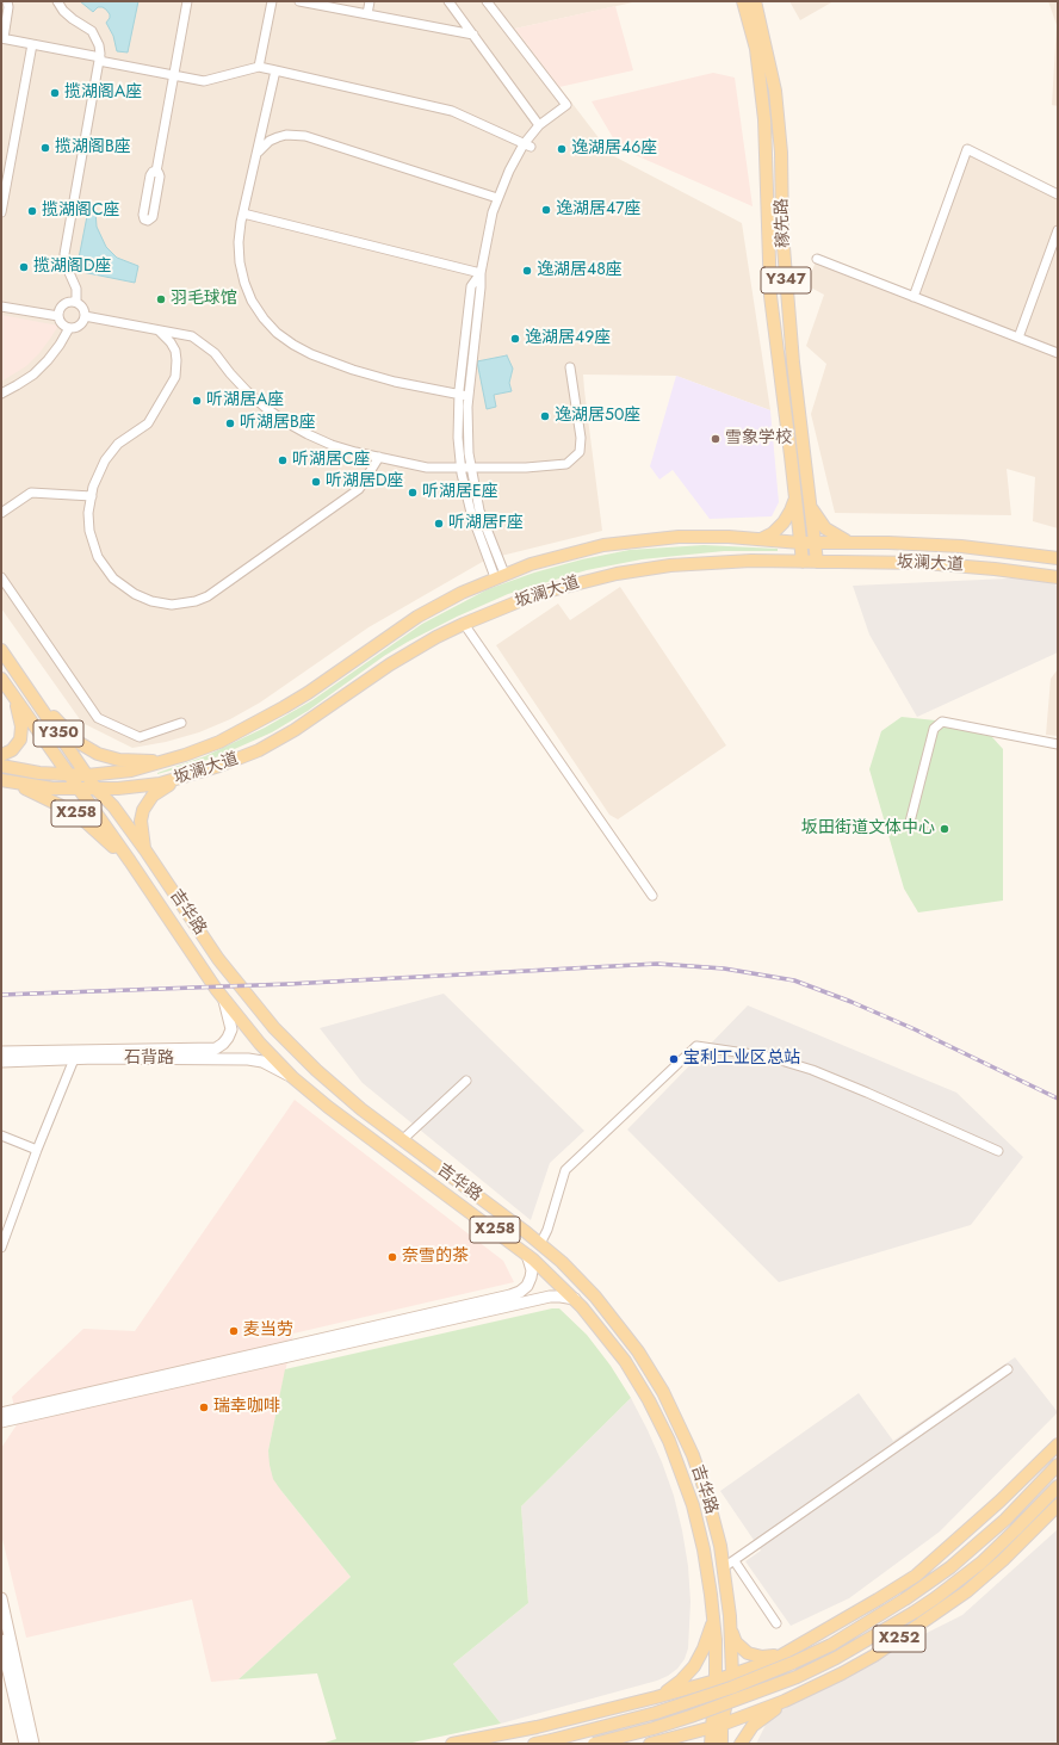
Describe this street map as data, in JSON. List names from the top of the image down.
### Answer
{
  "streets": {
    "main road": [
      "稼先路",
      "Y347",
      "坂澜大道",
      "Y350",
      "X258",
      "吉华路",
      "X252"
    ],
    "street": ["石背路"]
  },
  "crossings": [
    ["稼先路", "坂澜大道"],
    ["坂澜大道", "Y350"],
    ["坂澜大道", "X258"],
    ["坂澜大道", "吉华路"],
    ["Y350", "吉华路"],
    ["X258", "吉华路"],
    ["吉华路", "石背路"],
    ["吉华路", "X252"]
  ],
  "places": [
    "揽湖阁A座",
    "揽湖阁B座",
    "逸湖居46座",
    "逸湖居47座",
    "揽湖阁C座",
    "揽湖阁D座",
    "逸湖居48座",
    "羽毛球馆",
    "逸湖居49座",
    "听湖居A座",
    "逸湖居50座",
    "听湖居B座",
    "雪象学校",
    "听湖居C座",
    "听湖居D座",
    "听湖居E座",
    "听湖居F座",
    "坂田街道文体中心",
    "宝利工业区总站",
    "奈雪的茶",
    "麦当劳",
    "瑞幸咖啡"
  ]
}
